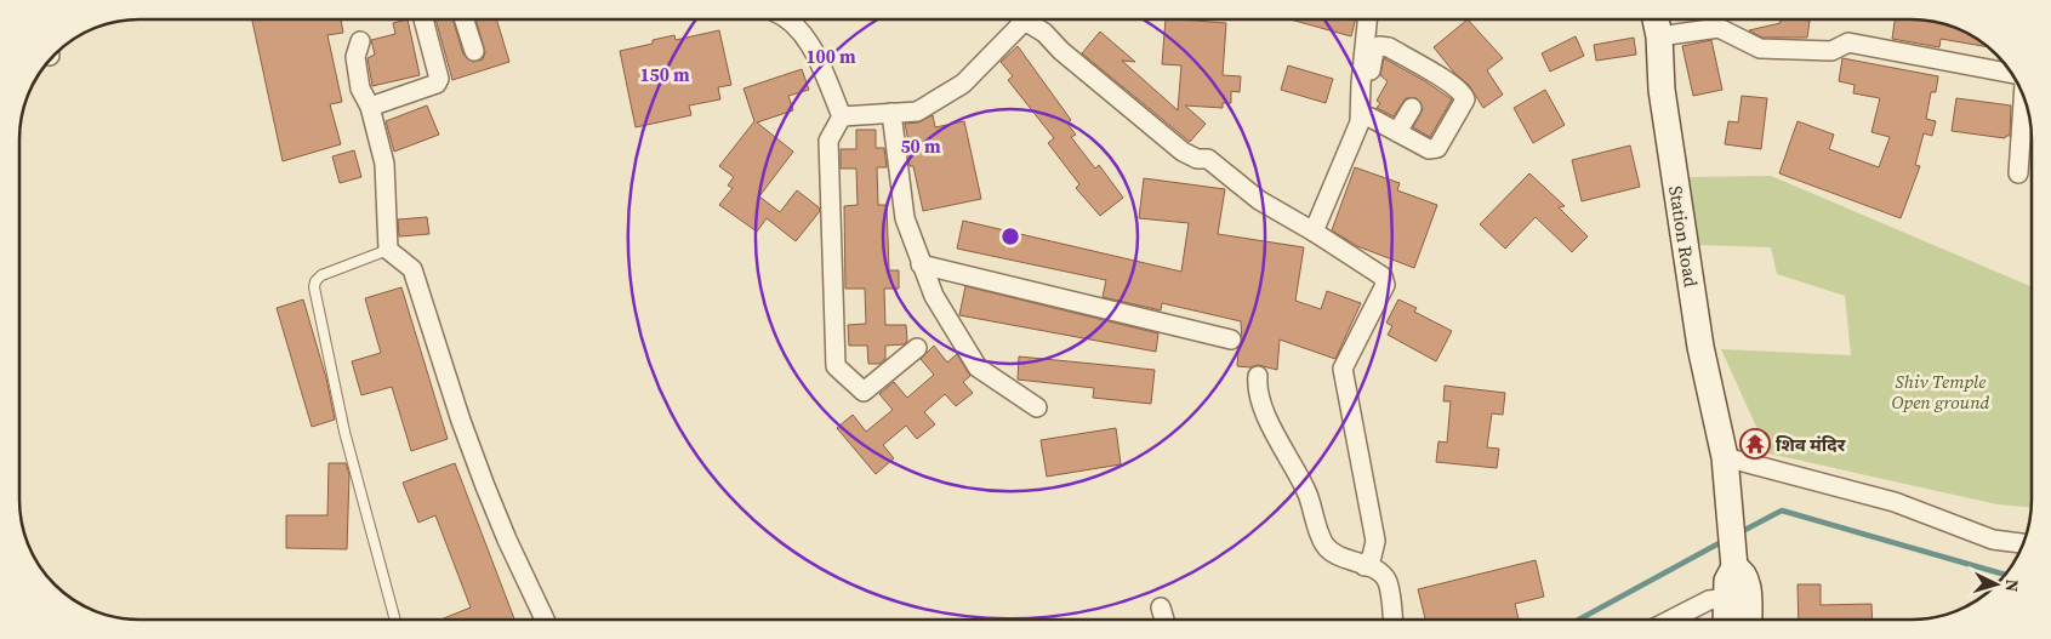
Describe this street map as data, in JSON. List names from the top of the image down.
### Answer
{
  "streets": {
    "main road": ["Station Road"]
  },
  "parks": ["Shiv Temple Open ground"],
  "places": {
    "temple": ["शिव मंदिर"]
  },
  "north": "right",
  "rings": ["100 m", "150 m", "50 m"]
}
